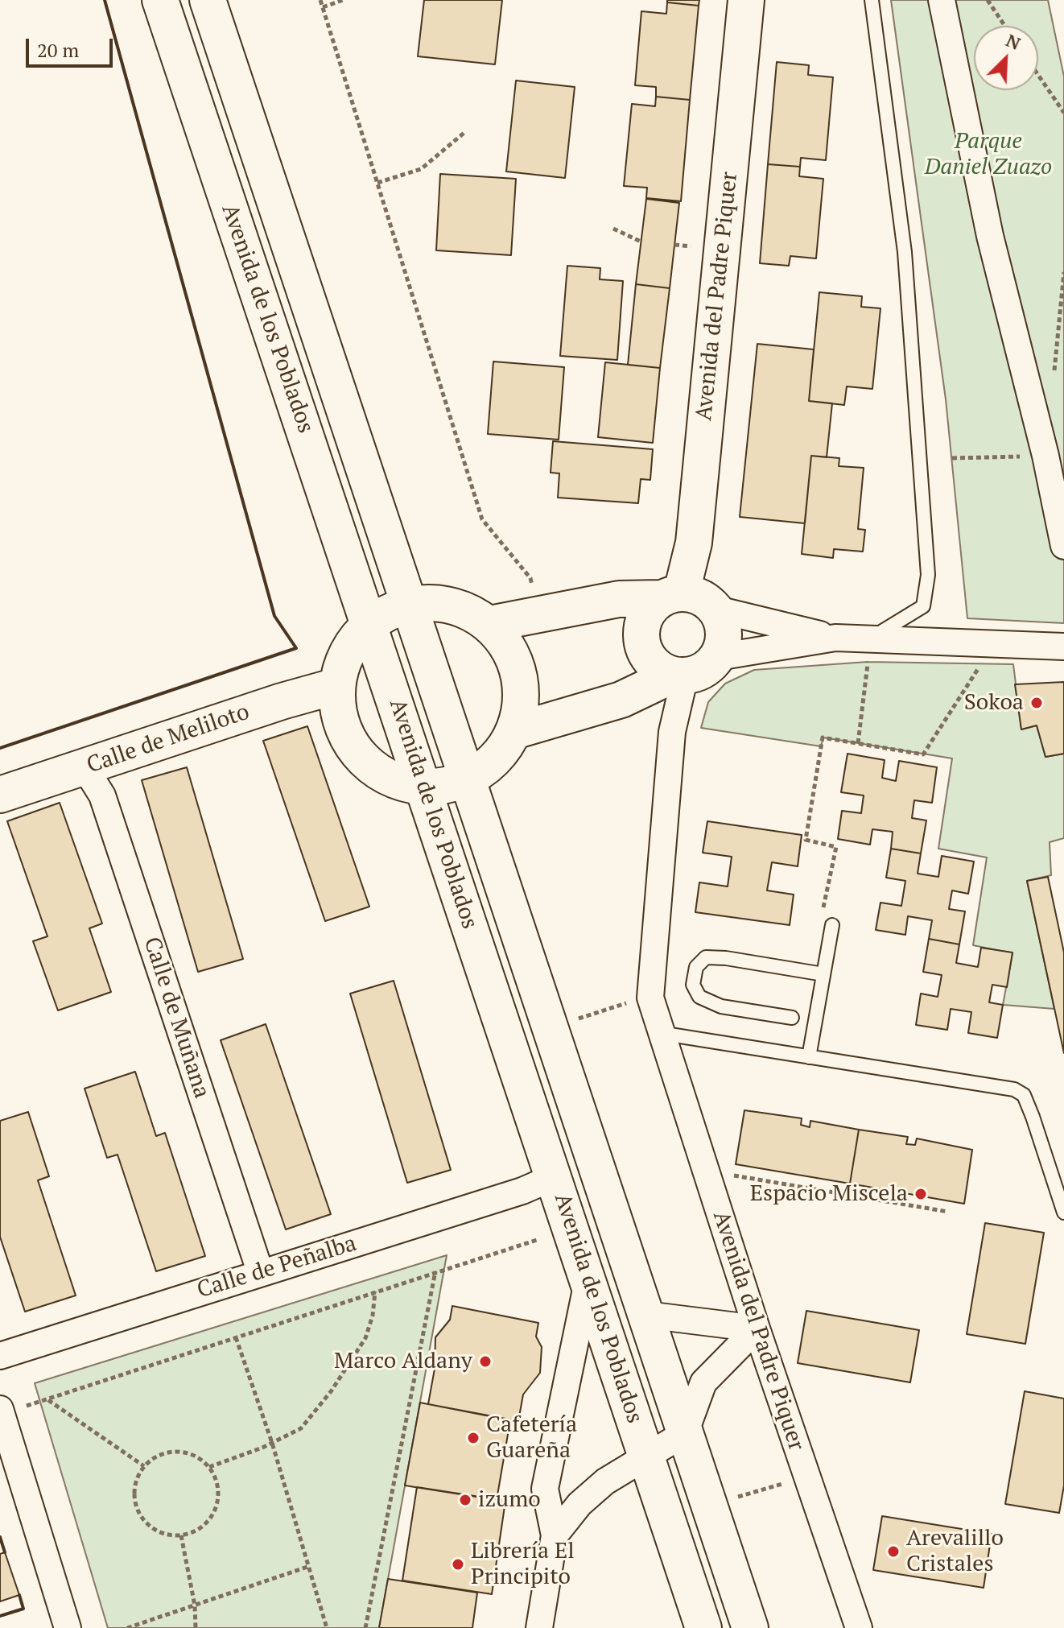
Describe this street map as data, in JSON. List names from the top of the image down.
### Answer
{
  "streets": {
    "main road": ["Avenida del Padre Piquer", "Avenida de los Poblados", "Calle de Meliloto"],
    "street": ["Calle de Muñana", "Calle de Peñalba"]
  },
  "crossings": [
    ["Avenida de los Poblados", "Calle de Peñalba"],
    ["Calle de Meliloto", "Calle de Muñana"],
    ["Calle de Muñana", "Calle de Peñalba"]
  ],
  "parks": ["Parque Daniel Zuazo"],
  "places": [
    "Sokoa",
    "Espacio Miscela",
    "Marco Aldany",
    "Cafetería Guareña",
    "izumo",
    "Arevalillo Cristales",
    "Librería El Principito"
  ],
  "scale_bar": "20 m",
  "north": "top right"
}
